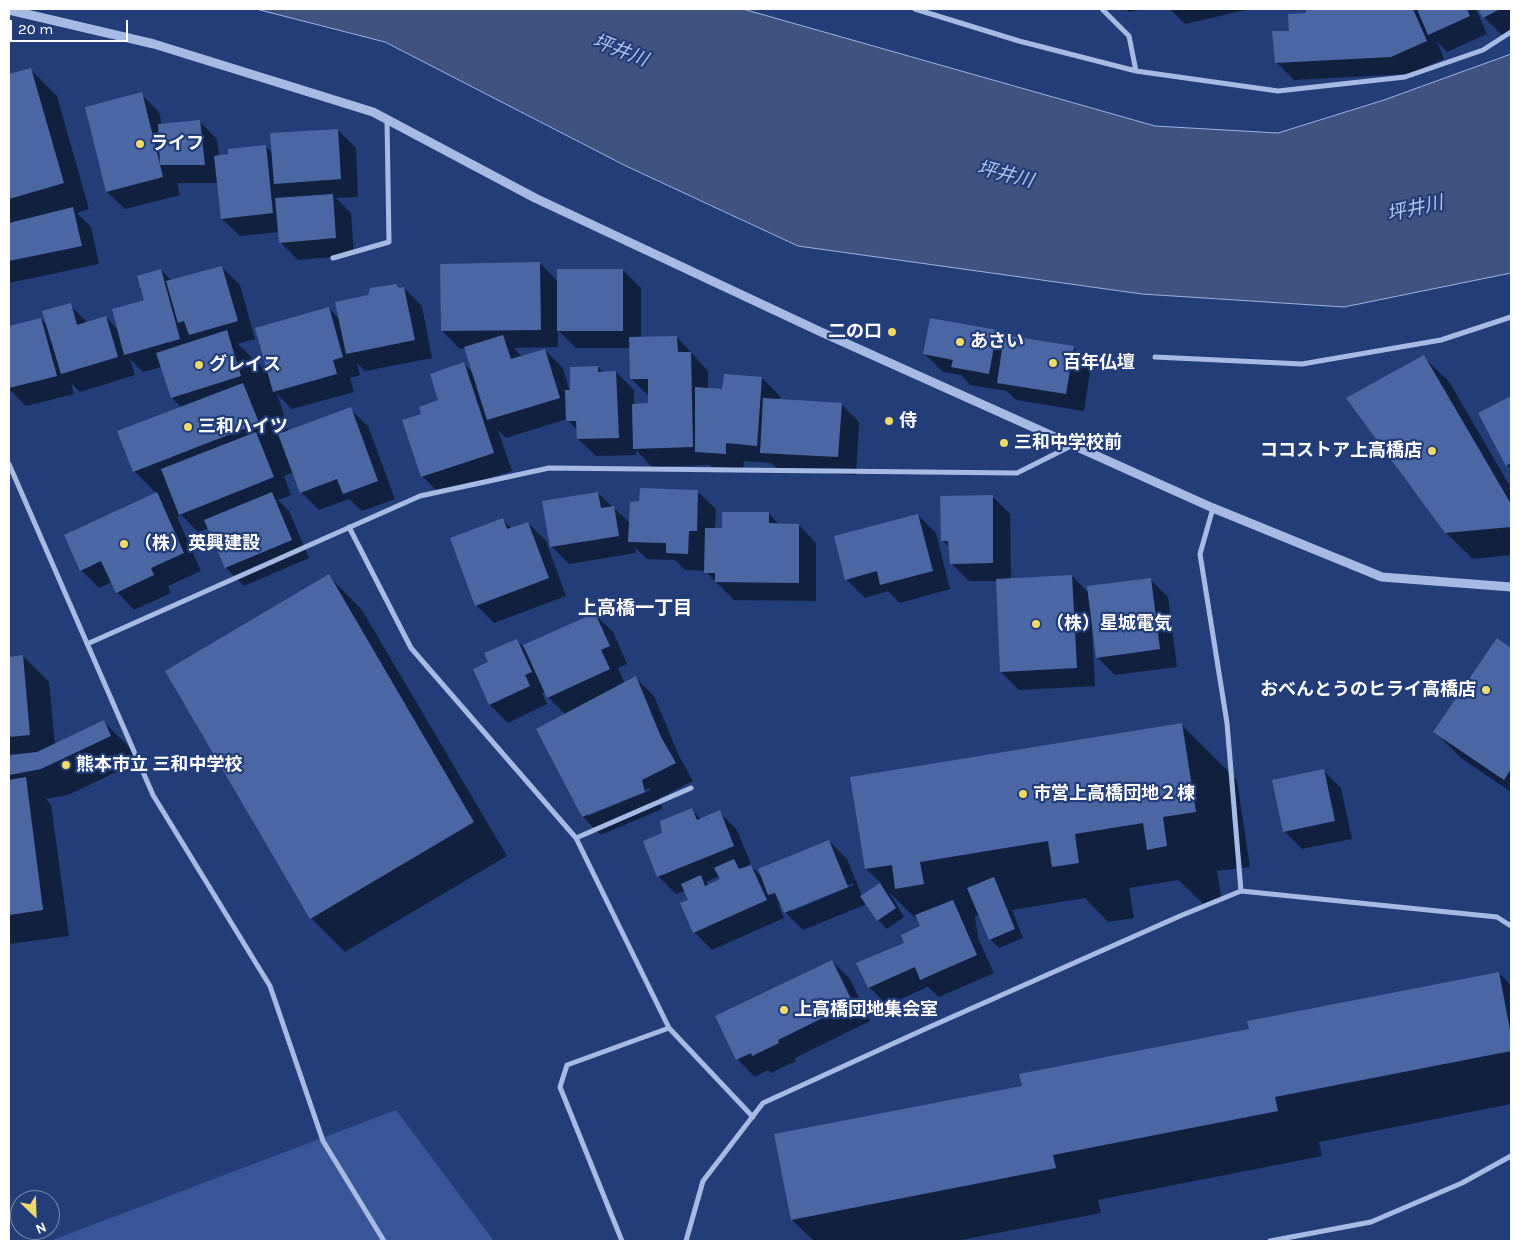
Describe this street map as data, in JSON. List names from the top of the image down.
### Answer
{
  "districts": ["上高橋一丁目"],
  "water": ["坪井川"],
  "places": [
    "ライフ",
    "二の口",
    "あさい",
    "百年仏壇",
    "グレイス",
    "侍",
    "三和ハイツ",
    "三和中学校前",
    "ココストア上高橋店",
    "（株）英興建設",
    "（株）星城電気",
    "おべんとうのヒライ高橋店",
    "熊本市立 三和中学校",
    "市営上高橋団地２棟",
    "上高橋団地集会室"
  ],
  "scale_bar": "20 m",
  "north": "bottom right"
}
